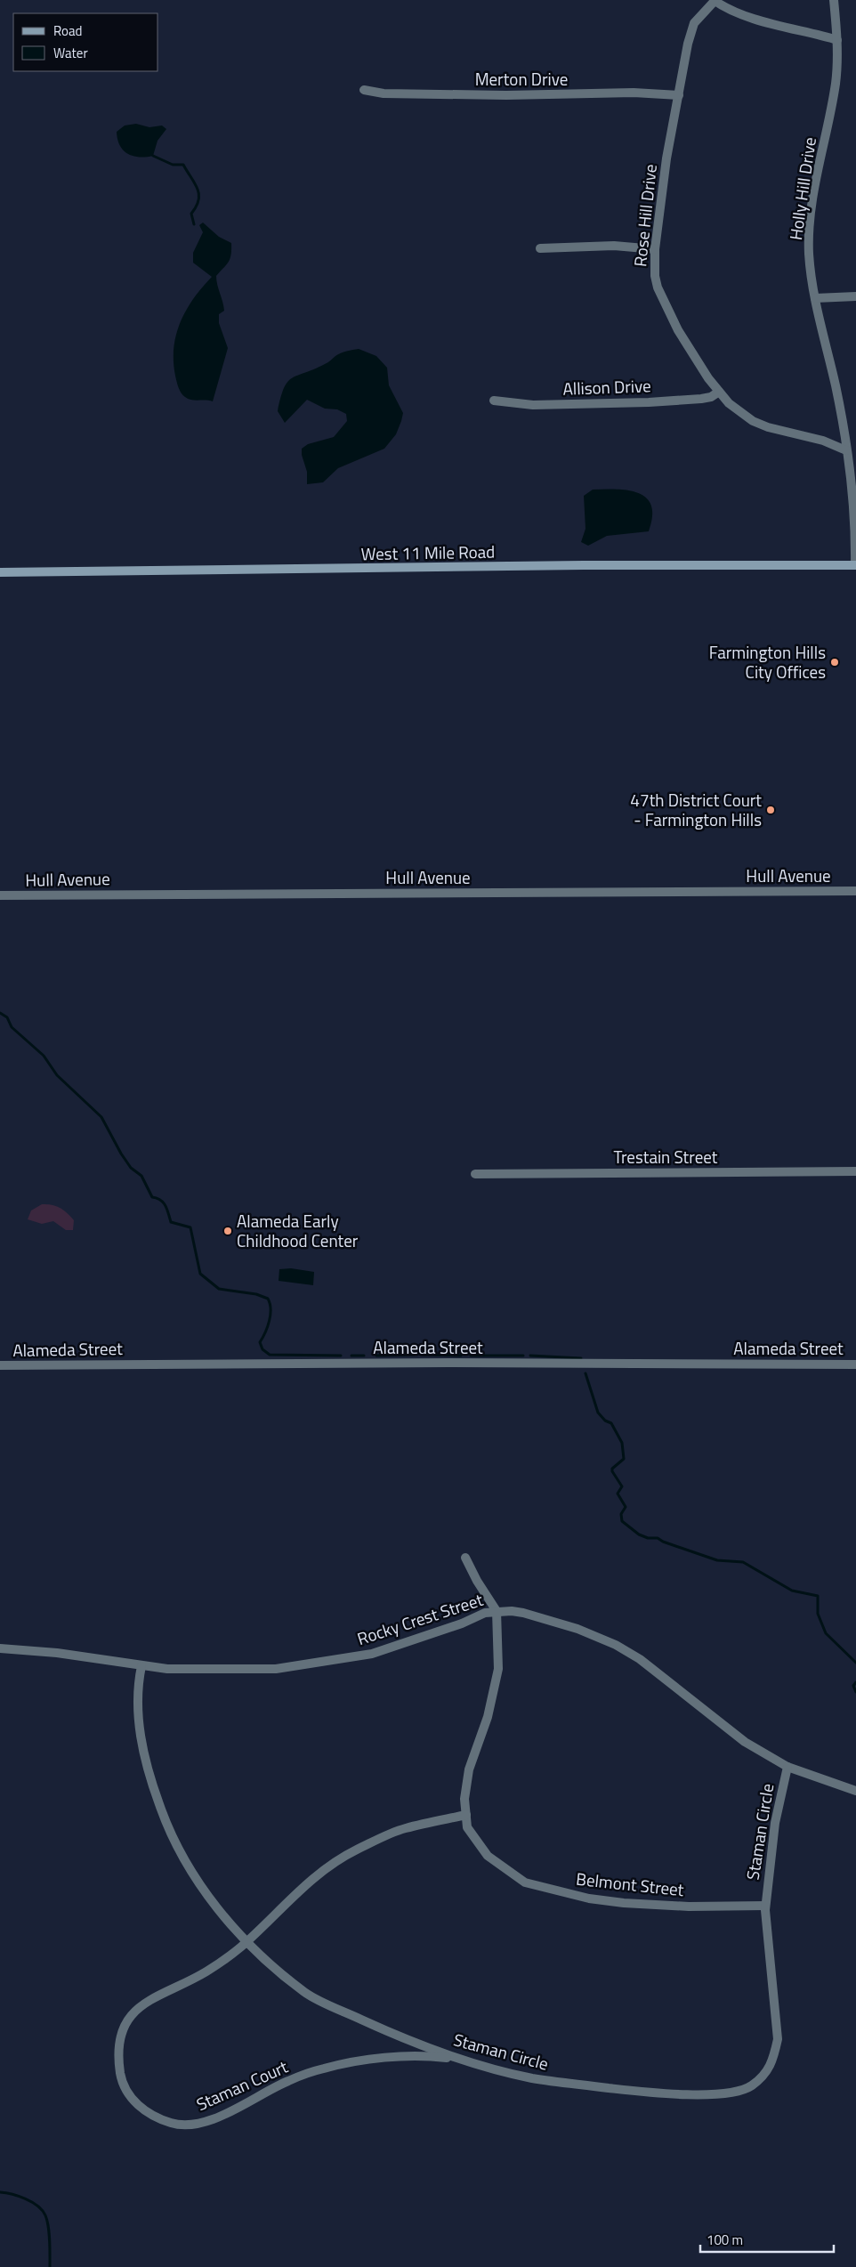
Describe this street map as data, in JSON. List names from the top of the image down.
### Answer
{
  "streets": {
    "street": [
      "Merton Drive",
      "Holly Hill Drive",
      "Rose Hill Drive",
      "Allison Drive",
      "West 11 Mile Road",
      "Hull Avenue",
      "Trestain Street",
      "Alameda Street",
      "Rocky Crest Street",
      "Staman Circle",
      "Belmont Street",
      "Staman Court"
    ]
  },
  "crossings": [
    ["Merton Drive", "Rose Hill Drive"],
    ["Holly Hill Drive", "Rose Hill Drive"],
    ["Holly Hill Drive", "West 11 Mile Road"],
    ["Rose Hill Drive", "Allison Drive"],
    ["Rocky Crest Street", "Staman Circle"],
    ["Rocky Crest Street", "Belmont Street"],
    ["Staman Circle", "Belmont Street"],
    ["Staman Circle", "Staman Court"]
  ],
  "places": ["Farmington Hills City Offices", "47th District Court - Farmington Hills", "Alameda Early Childhood Center"],
  "legend": ["Road", "Water"],
  "scale_bar": "100 m"
}
